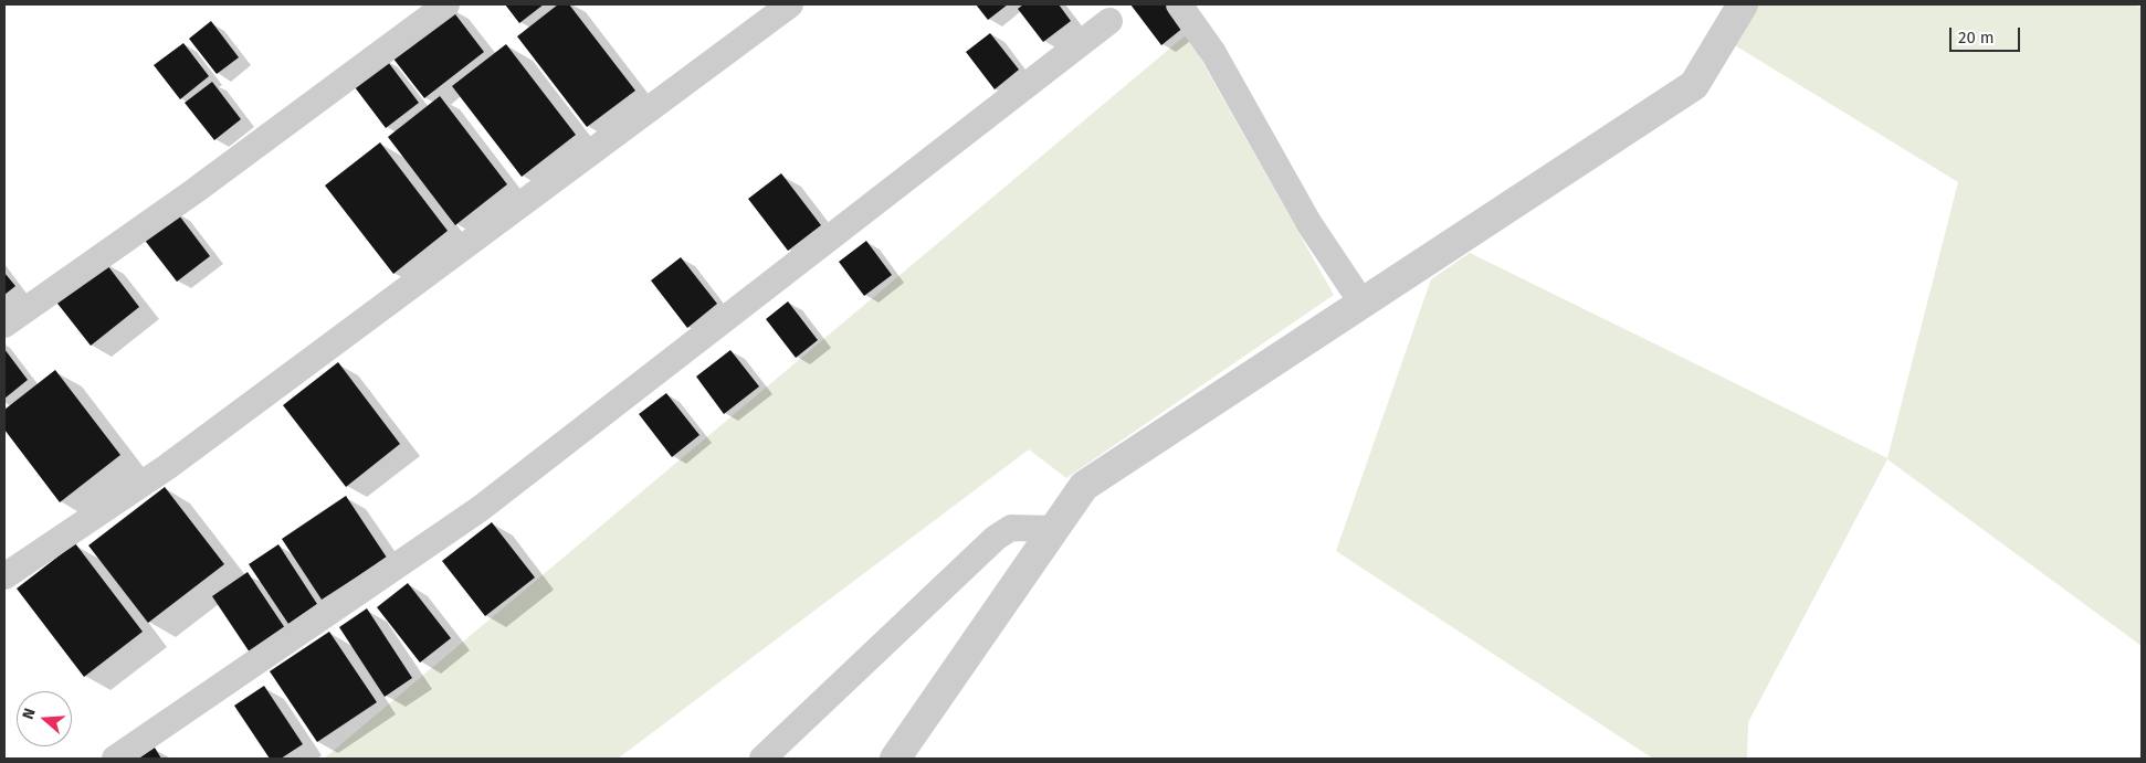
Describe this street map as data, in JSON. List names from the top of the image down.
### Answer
{
  "scale_bar": "20 m",
  "north": "left"
}
